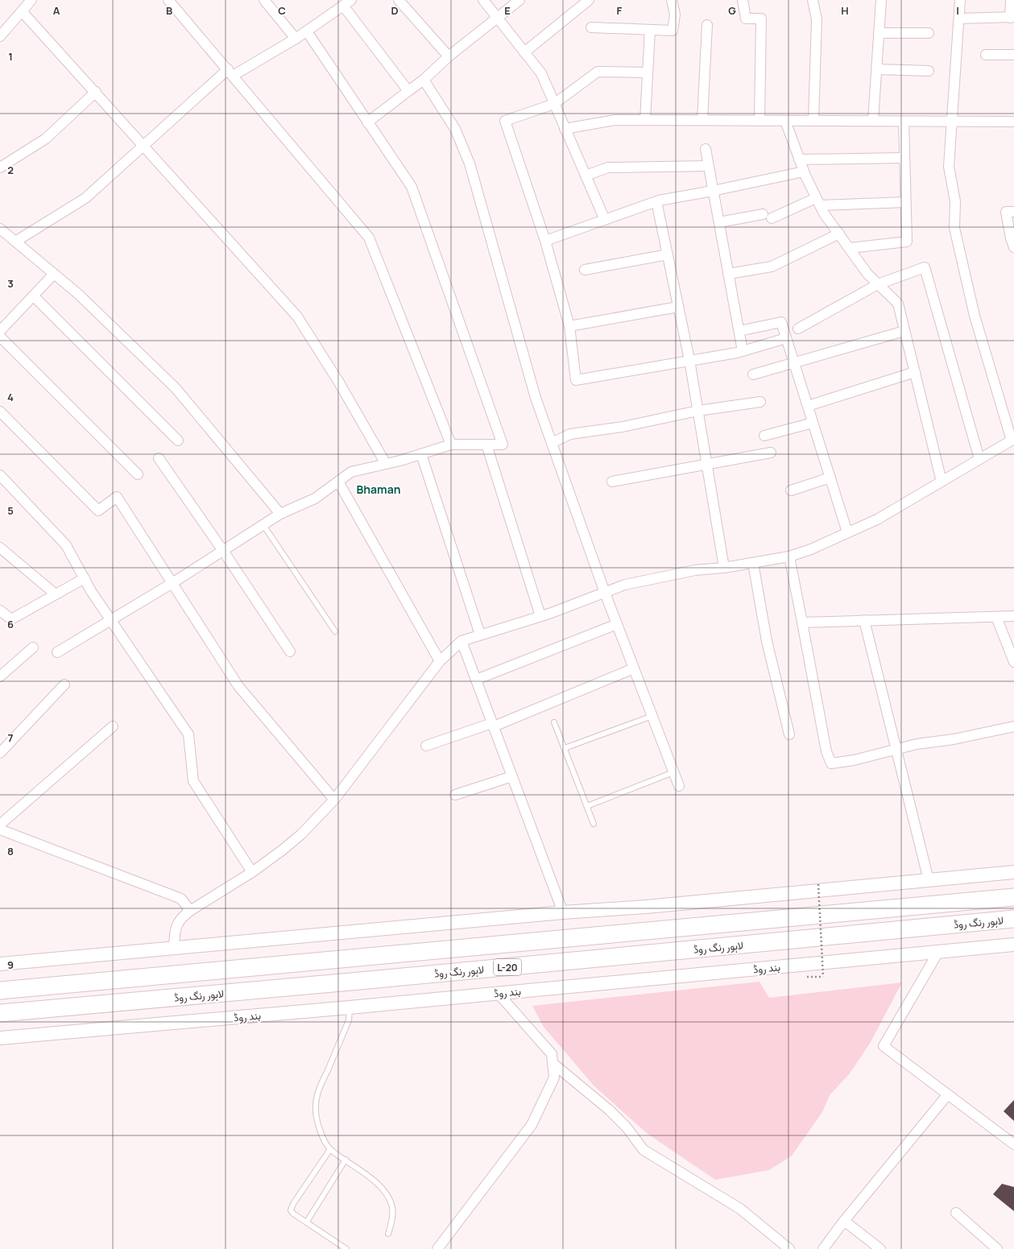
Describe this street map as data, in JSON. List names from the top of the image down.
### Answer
{
  "streets": {
    "highway": ["لاہور رنگ روڈ", "L-20"],
    "main road": ["بند روڈ"]
  },
  "districts": ["Bhaman"],
  "grid": {
    "columns": [
      "A",
      "B",
      "C",
      "D",
      "E",
      "F",
      "G",
      "H",
      "I"
    ],
    "rows": [
      "1",
      "2",
      "3",
      "4",
      "5",
      "6",
      "7",
      "8",
      "9"
    ]
  }
}
